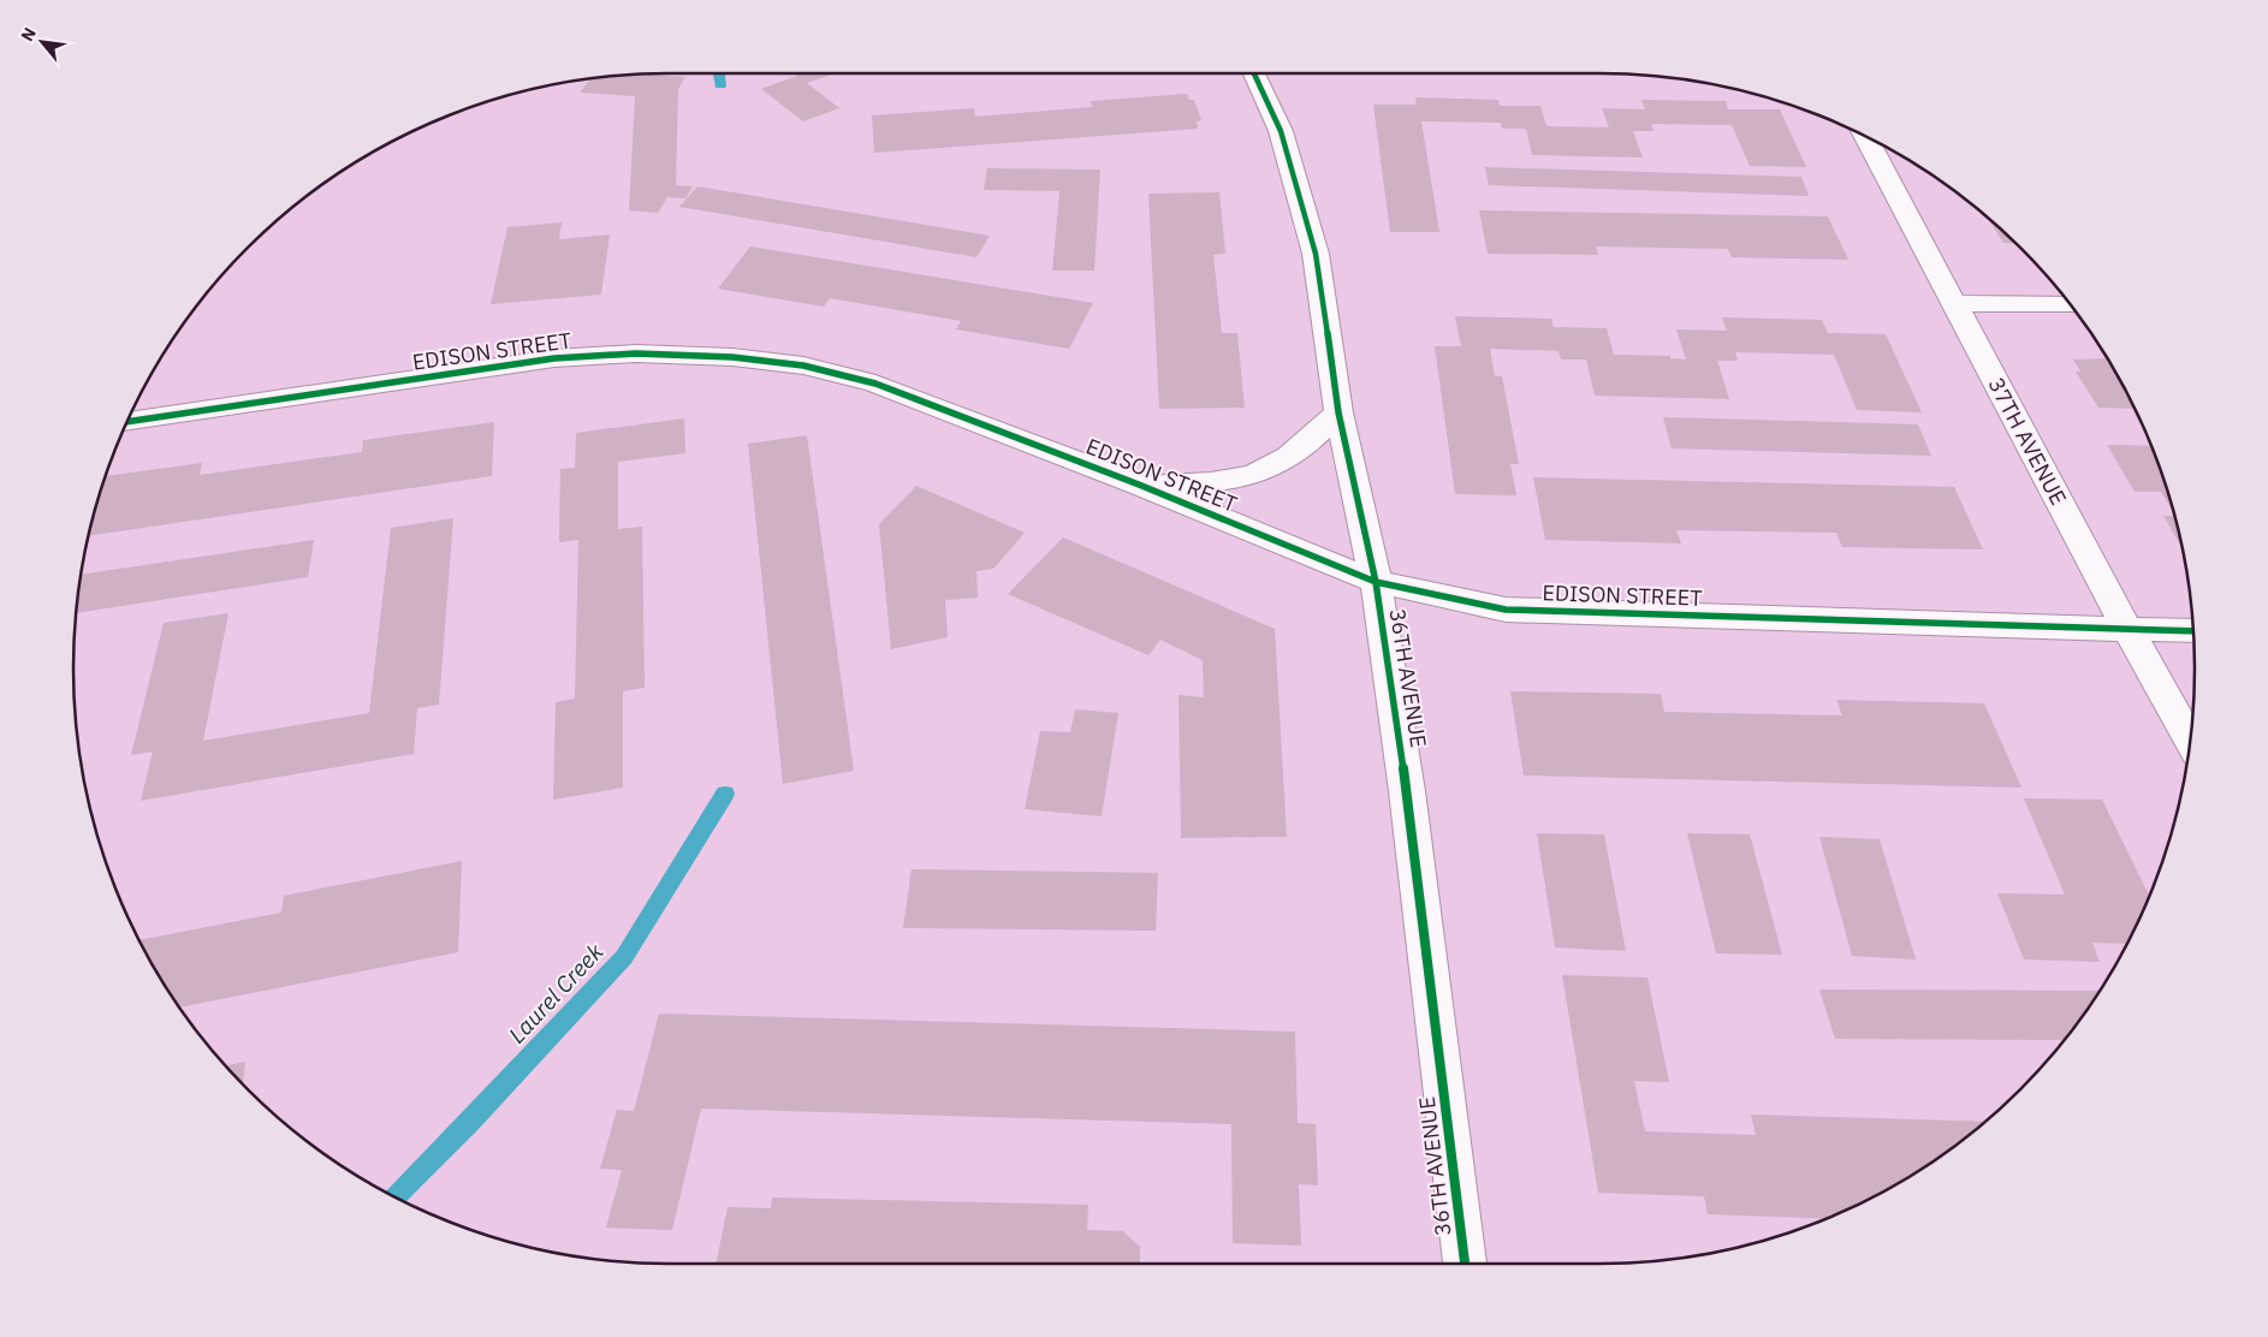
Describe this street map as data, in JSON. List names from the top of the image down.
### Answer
{
  "streets": {
    "street": ["EDISON STREET", "37TH AVENUE", "36TH AVENUE"]
  },
  "crossings": [
    ["EDISON STREET", "37TH AVENUE"],
    ["EDISON STREET", "36TH AVENUE"]
  ],
  "water": ["Laurel Creek"],
  "north": "top left"
}
